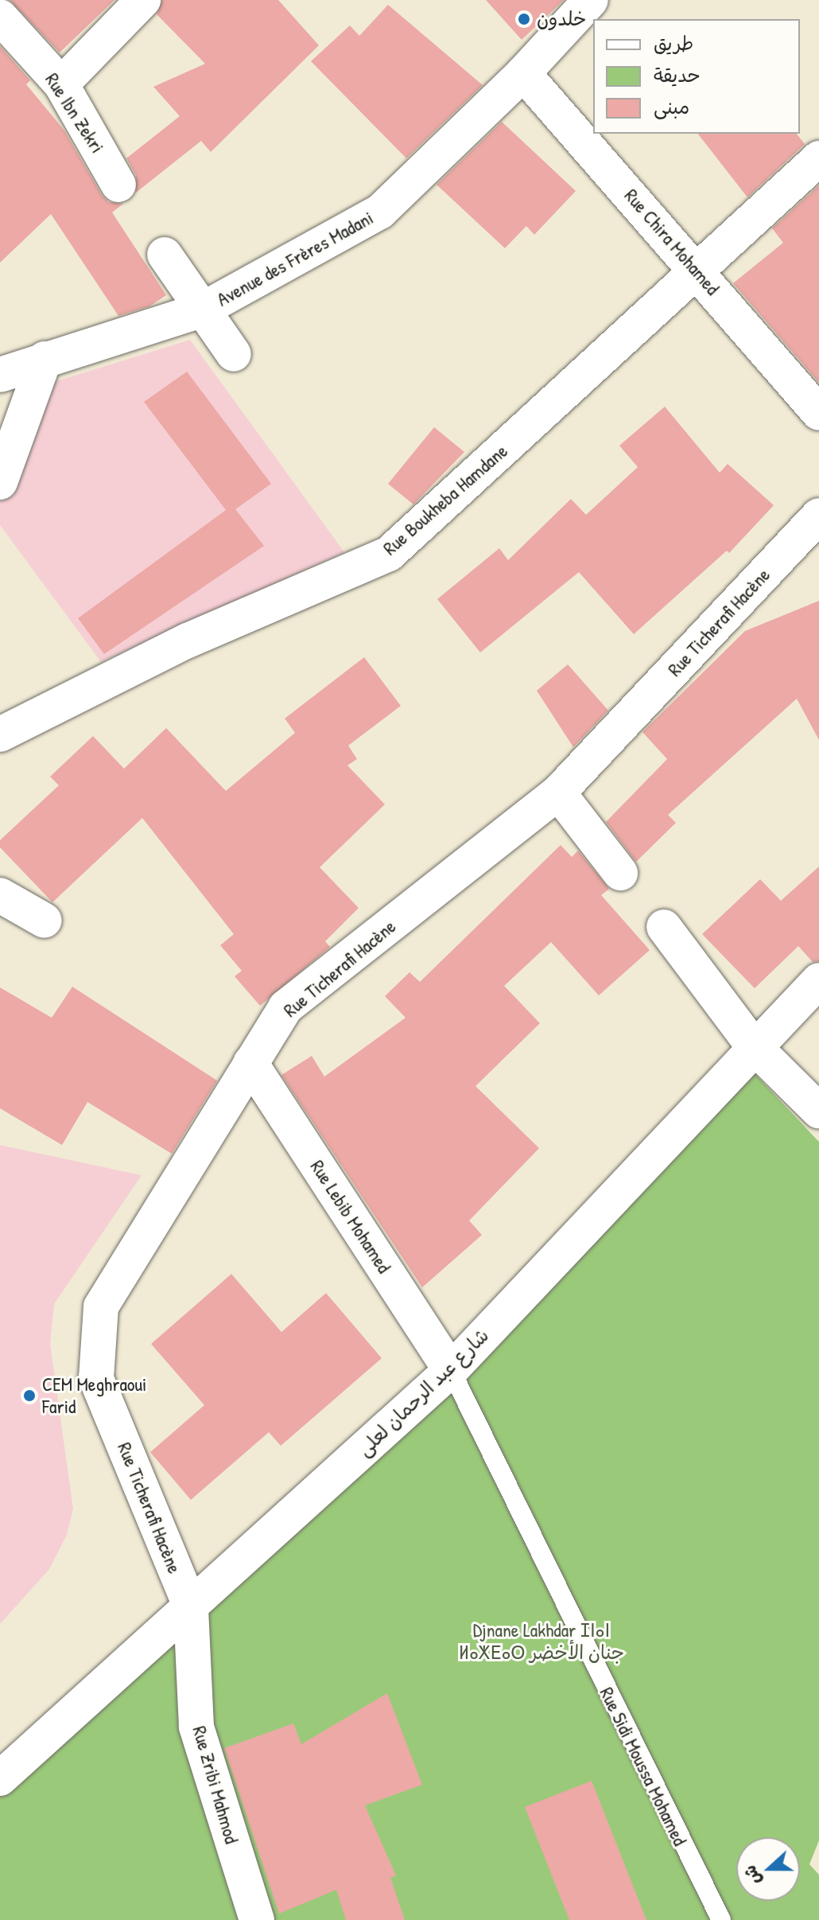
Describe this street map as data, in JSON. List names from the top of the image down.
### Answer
{
  "streets": {
    "street": [
      "Rue Ibn Zekri",
      "Rue Chira Mohamed",
      "Avenue des Frères Madani",
      "Rue Boukheba Hamdane",
      "Rue Ticherafi Hacène",
      "Rue Lebib Mohamed",
      "شارع عبد الرحمان لعلى",
      "Rue Zribi Mahmod"
    ],
    "lane": ["Rue Sidi Moussa Mohamed"]
  },
  "crossings": [
    ["Rue Chira Mohamed", "Avenue des Frères Madani"],
    ["Rue Chira Mohamed", "Rue Boukheba Hamdane"],
    ["Rue Ticherafi Hacène", "Rue Lebib Mohamed"],
    ["Rue Ticherafi Hacène", "شارع عبد الرحمان لعلى"],
    ["Rue Ticherafi Hacène", "Rue Zribi Mahmod"],
    ["Rue Lebib Mohamed", "شارع عبد الرحمان لعلى"],
    ["Rue Lebib Mohamed", "Rue Sidi Moussa Mohamed"],
    ["شارع عبد الرحمان لعلى", "Rue Sidi Moussa Mohamed"],
    ["شارع عبد الرحمان لعلى", "Rue Zribi Mahmod"]
  ],
  "parks": ["Djnane Lakhdar ⵊⵏⴰⵏ ⵍⴰⵅⴹⴰⵔ جنان الأخضر"],
  "places": ["خلدون", "CEM Meghraoui Farid"],
  "legend": ["طريق", "حديقة", "مبنى"],
  "north": "left"
}
